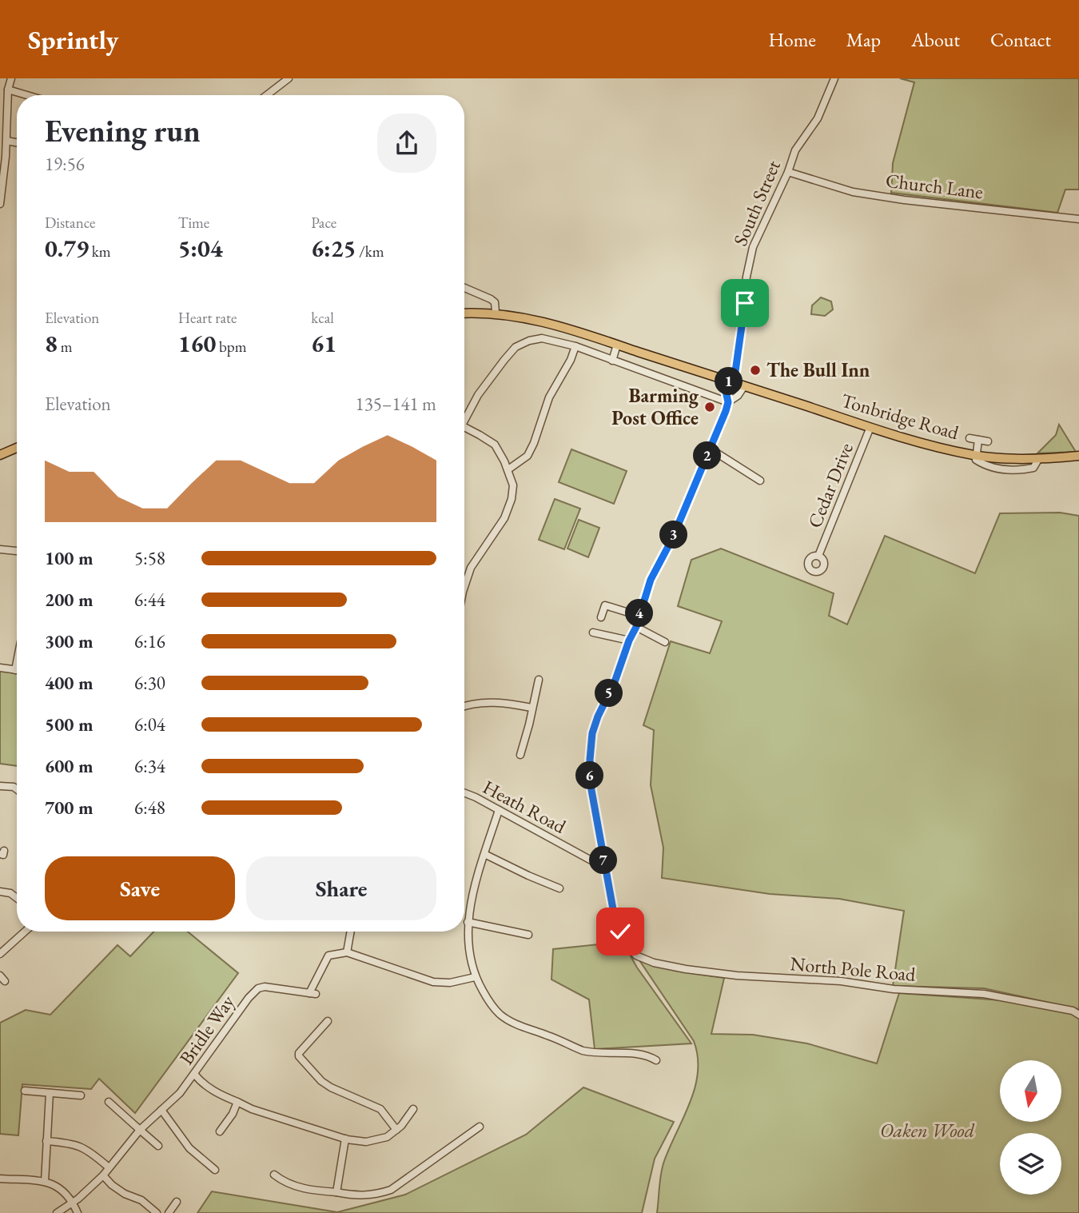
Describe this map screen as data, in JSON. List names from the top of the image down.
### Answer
{
  "streets": {
    "main road": ["Tonbridge Road"],
    "street": [
      "Church Lane",
      "South Street",
      "Cedar Drive",
      "Heath Road",
      "North Pole Road",
      "Bridle Way"
    ]
  },
  "crossings": [
    ["Church Lane", "South Street"],
    ["South Street", "Tonbridge Road"],
    ["Tonbridge Road", "Cedar Drive"],
    ["Heath Road", "North Pole Road"]
  ],
  "parks": ["Oaken Wood"],
  "places": ["The Bull Inn", "Barming Post Office"],
  "north": "bottom",
  "page": {
    "header": "Sprintly",
    "nav": [
      "Home",
      "Map",
      "About",
      "Contact"
    ],
    "heading": ["Evening run", "19:56"],
    "stats": [
      ["Distance", "0.79 km"],
      ["Time", "5:04"],
      ["Pace", "6:25 /km"],
      ["Elevation", "8 m"],
      ["Heart rate", "160 bpm"],
      ["kcal", "61"]
    ],
    "pins": [
      "1",
      "2",
      "3",
      "4",
      "5",
      "6",
      "7"
    ],
    "chart": ["Elevation", "135–141 m"],
    "list": [
      {
        "name": "100 m",
        "note": "5:58"
      },
      {
        "name": "200 m",
        "note": "6:44"
      },
      {
        "name": "300 m",
        "note": "6:16"
      },
      {
        "name": "400 m",
        "note": "6:30"
      },
      {
        "name": "500 m",
        "note": "6:04"
      },
      {
        "name": "600 m",
        "note": "6:34"
      },
      {
        "name": "700 m",
        "note": "6:48"
      }
    ],
    "buttons": ["Save", "Share"]
  }
}
